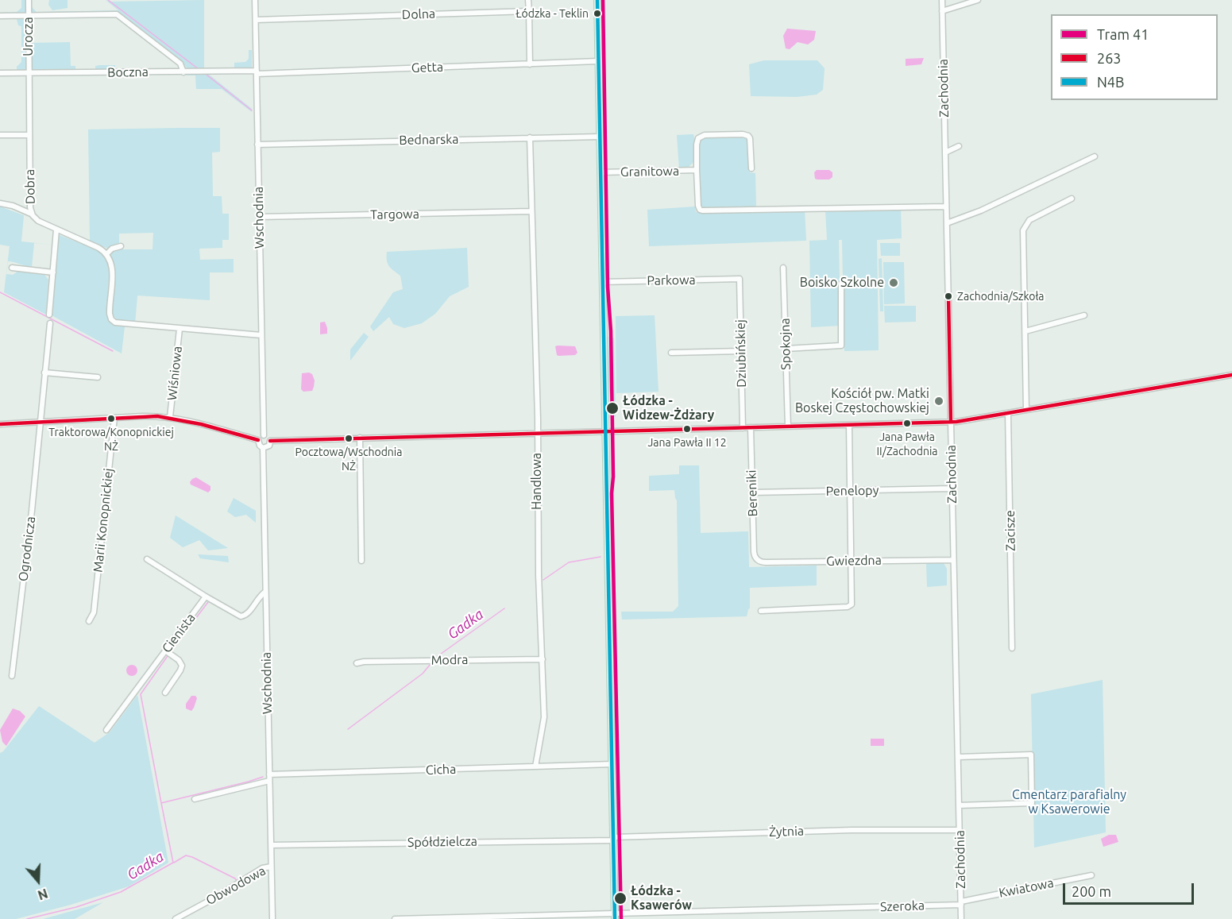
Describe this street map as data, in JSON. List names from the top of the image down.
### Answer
{
  "streets": {
    "street": [
      "Dolna",
      "Urocza",
      "Getta",
      "Boczna",
      "Zachodnia",
      "Bednarska",
      "Granitowa",
      "Dobra",
      "Targowa",
      "Wschodnia",
      "Parkowa",
      "Spokojna",
      "Dziubińskiej",
      "Wiśniowa",
      "Handlowa",
      "Penelopy",
      "Bereniki",
      "Marii Konopnickiej",
      "Zacisze",
      "Ogrodnicza",
      "Gwiezdna",
      "Cienista",
      "Modra",
      "Cicha",
      "Żytnia",
      "Spółdzielcza",
      "Obwodowa",
      "Kwiatowa",
      "Szeroka"
    ]
  },
  "crossings": [
    ["Dolna", "Wschodnia"],
    ["Urocza", "Boczna"],
    ["Urocza", "Dobra"],
    ["Getta", "Boczna"],
    ["Getta", "Wschodnia"],
    ["Boczna", "Dobra"],
    ["Boczna", "Wschodnia"],
    ["Zachodnia", "Penelopy"],
    ["Zachodnia", "Gwiezdna"],
    ["Zachodnia", "Żytnia"],
    ["Zachodnia", "Kwiatowa"],
    ["Zachodnia", "Szeroka"],
    ["Bednarska", "Wschodnia"],
    ["Bednarska", "Handlowa"],
    ["Targowa", "Wschodnia"],
    ["Targowa", "Handlowa"],
    ["Wschodnia", "Cicha"],
    ["Wschodnia", "Spółdzielcza"],
    ["Wschodnia", "Obwodowa"],
    ["Parkowa", "Dziubińskiej"],
    ["Handlowa", "Modra"],
    ["Handlowa", "Cicha"],
    ["Penelopy", "Bereniki"],
    ["Bereniki", "Gwiezdna"],
    ["Żytnia", "Spółdzielcza"],
    ["Kwiatowa", "Szeroka"]
  ],
  "water": ["Gadka"],
  "parks": ["Cmentarz parafialny w Ksawerowie"],
  "places": [
    "Łódzka - Teklin",
    "Boisko Szkolne",
    "Zachodnia/Szkoła",
    "Kościół pw. Matki Boskej Częstochowskiej",
    "Łódzka - Widzew-Żdżary",
    "Traktorowa/Konopnickiej NŻ",
    "Jana Pawła II/Zachodnia",
    "Jana Pawła II 12",
    "Pocztowa/Wschodnia NŻ",
    "Łódzka - Ksawerów"
  ],
  "lines": ["tram line 41", "transit line N4B", "transit line 263"],
  "legend": ["Tram 41", "263", "N4B"],
  "scale_bar": "200 m",
  "north": "bottom"
}
